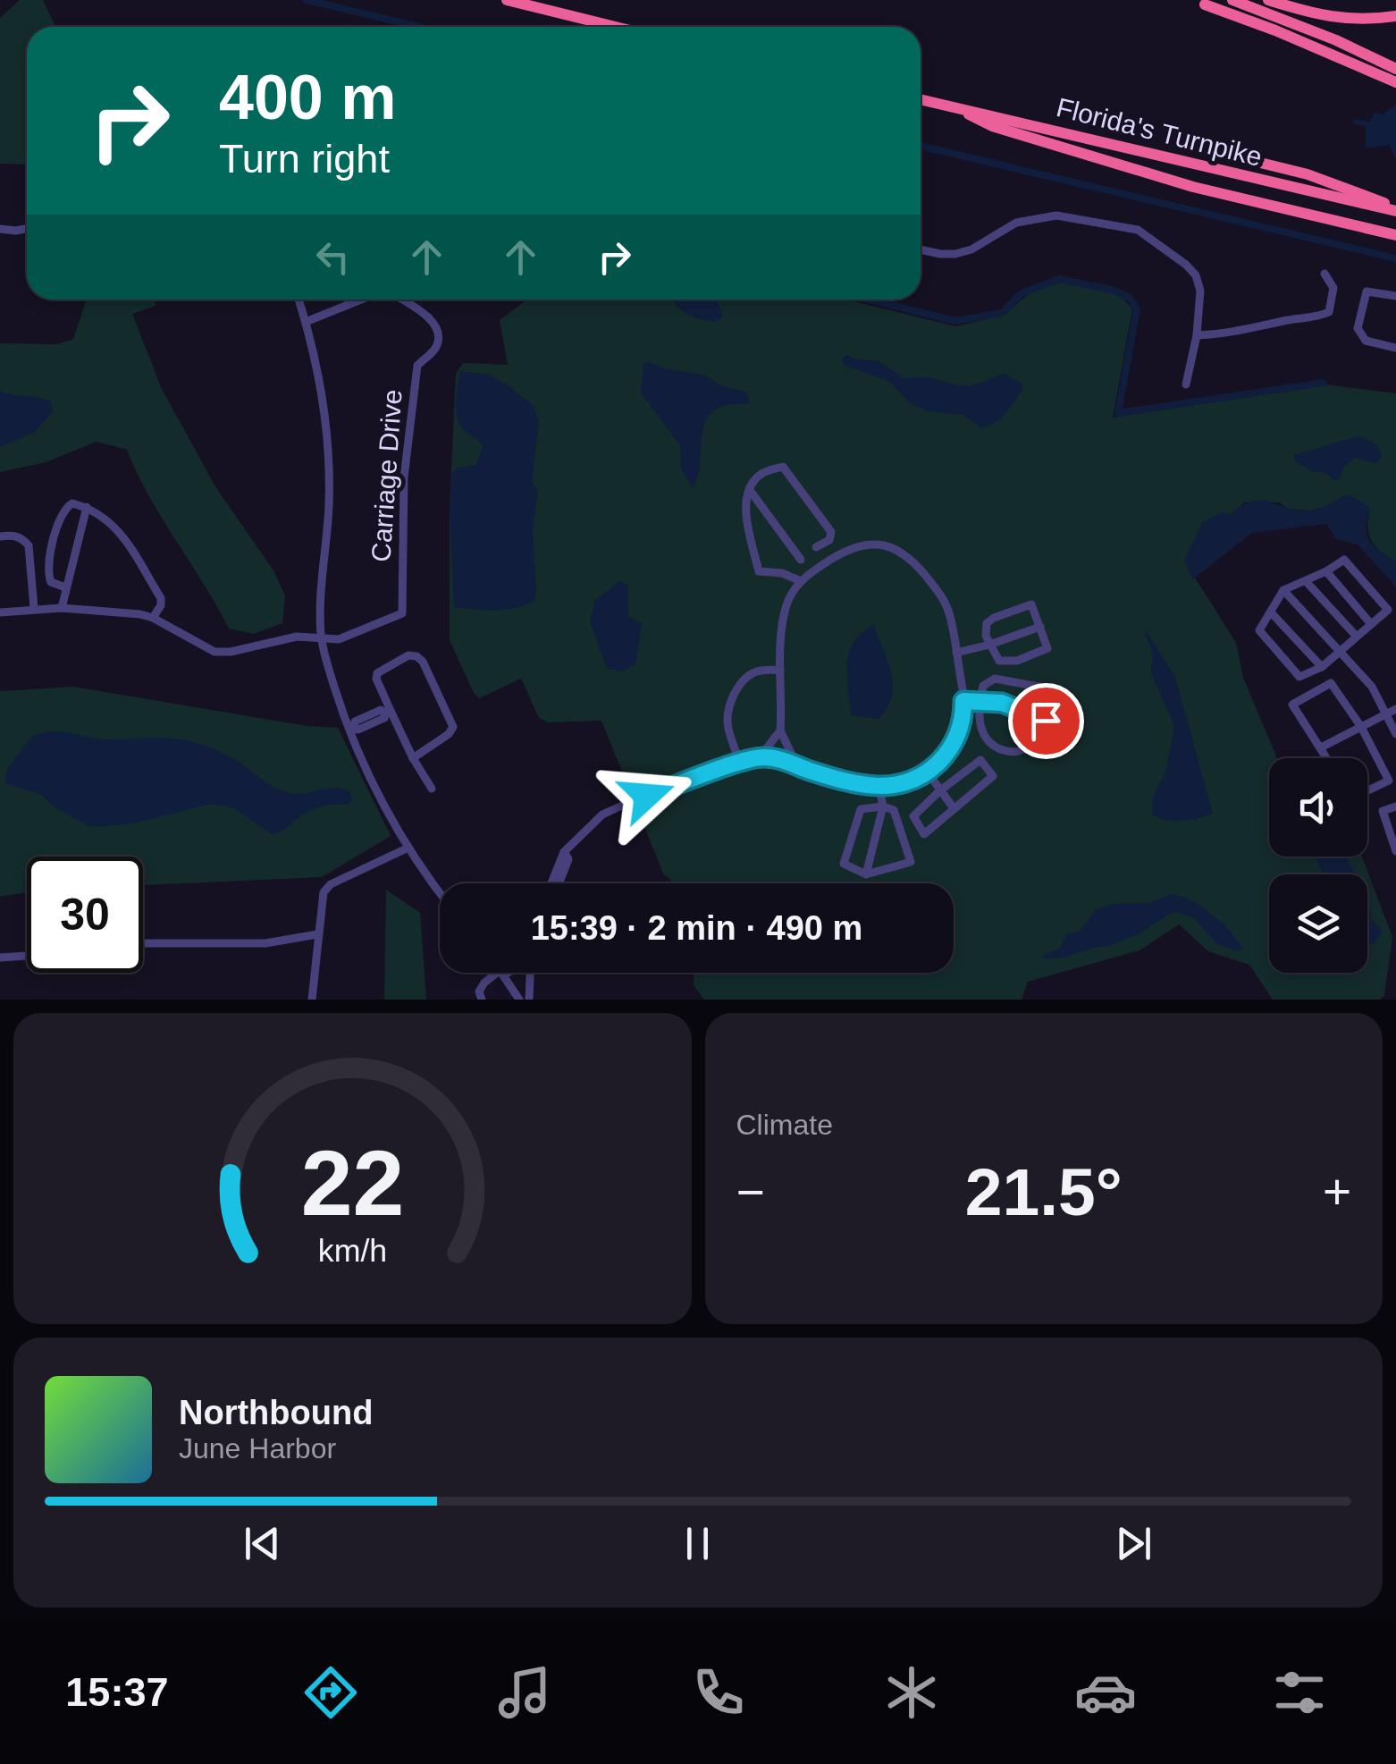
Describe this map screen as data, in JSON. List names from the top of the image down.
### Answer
{
  "streets": {
    "highway": ["Florida's Turnpike"],
    "street": ["Carriage Drive"]
  },
  "page": {
    "turn": ["400 m", "Turn right"],
    "limit": "30",
    "trip": "15:39 · 2 min · 490 m",
    "tile": "Climate",
    "heat": ["−", "21.5°", "+"],
    "song": ["Northbound", "June Harbor"],
    "tabs": "15:37",
    "gauge": ["22", "km/h"]
  }
}
